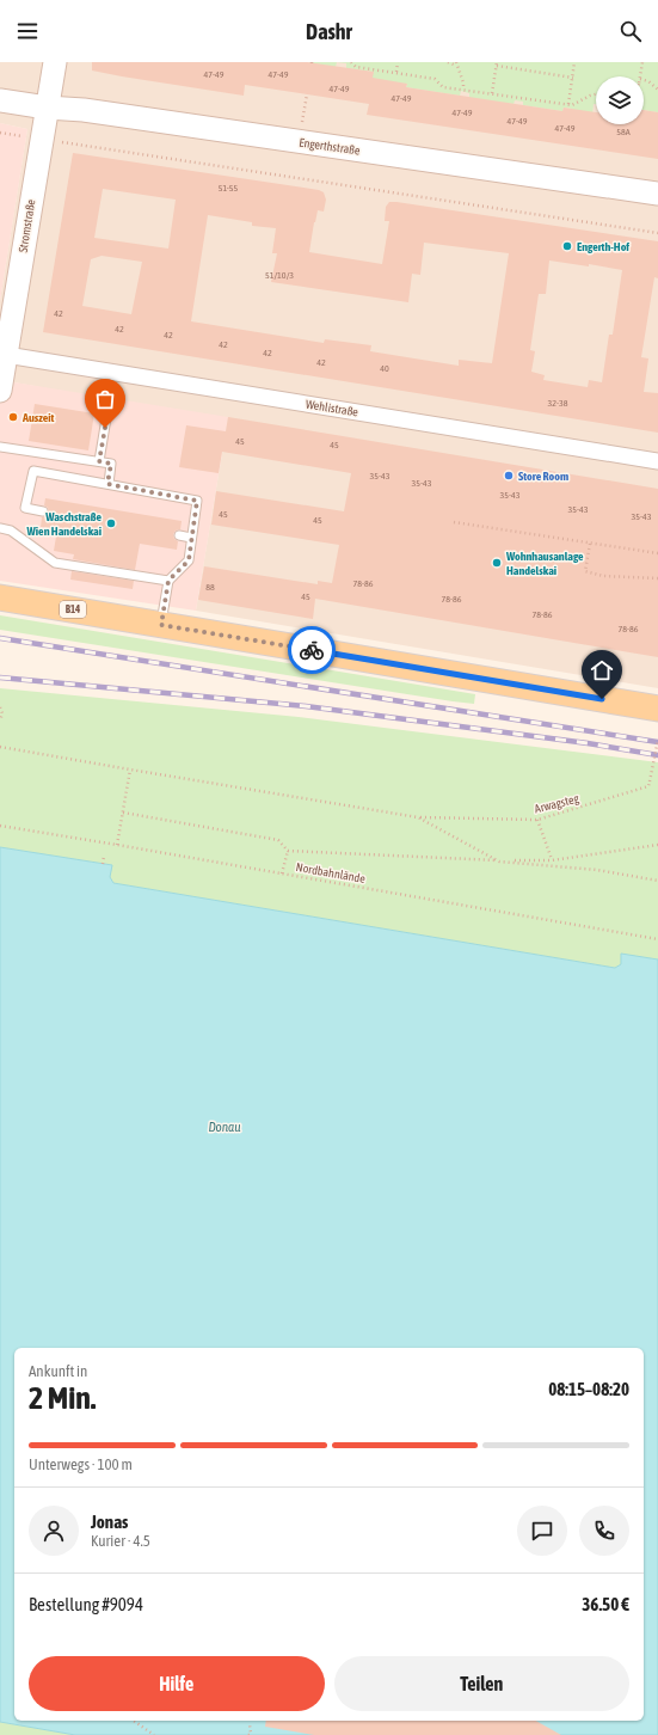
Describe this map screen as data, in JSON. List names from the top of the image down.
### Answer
{
  "streets": {
    "main road": ["B14"],
    "street": ["Engerthstraße", "Stromstraße", "Wehlistraße"],
    "path": ["Arwagsteg", "Nordbahnlände"]
  },
  "crossings": [
    ["Engerthstraße", "Stromstraße"],
    ["Stromstraße", "Wehlistraße"]
  ],
  "water": ["Donau"],
  "places": [
    "Engerth-Hof",
    "Auszeit",
    "Store Room",
    "Waschstraße Wien Handelskai",
    "Wohnhausanlage Handelskai"
  ],
  "house_numbers": [
    "47-49",
    "47-49",
    "47-49",
    "47-49",
    "47-49",
    "47-49",
    "47-49",
    "58A",
    "51-55",
    "51/10/3",
    "42",
    "42",
    "42",
    "42",
    "42",
    "42",
    "40",
    "32-38",
    "45",
    "45",
    "35-43",
    "35-43",
    "35-43",
    "35-43",
    "45",
    "35-43",
    "45",
    "78-86",
    "88",
    "45",
    "78-86",
    "78-86",
    "78-86"
  ],
  "page": {
    "header": "Dashr",
    "heading": ["2 Min.", "Ankunft in", "08:15–08:20"],
    "panel": [
      "Jonas",
      "Kurier · 4.5",
      "Bestellung #9094",
      "36.50 €"
    ],
    "bar": "Unterwegs · 100 m",
    "buttons": ["Hilfe", "Teilen"]
  }
}
